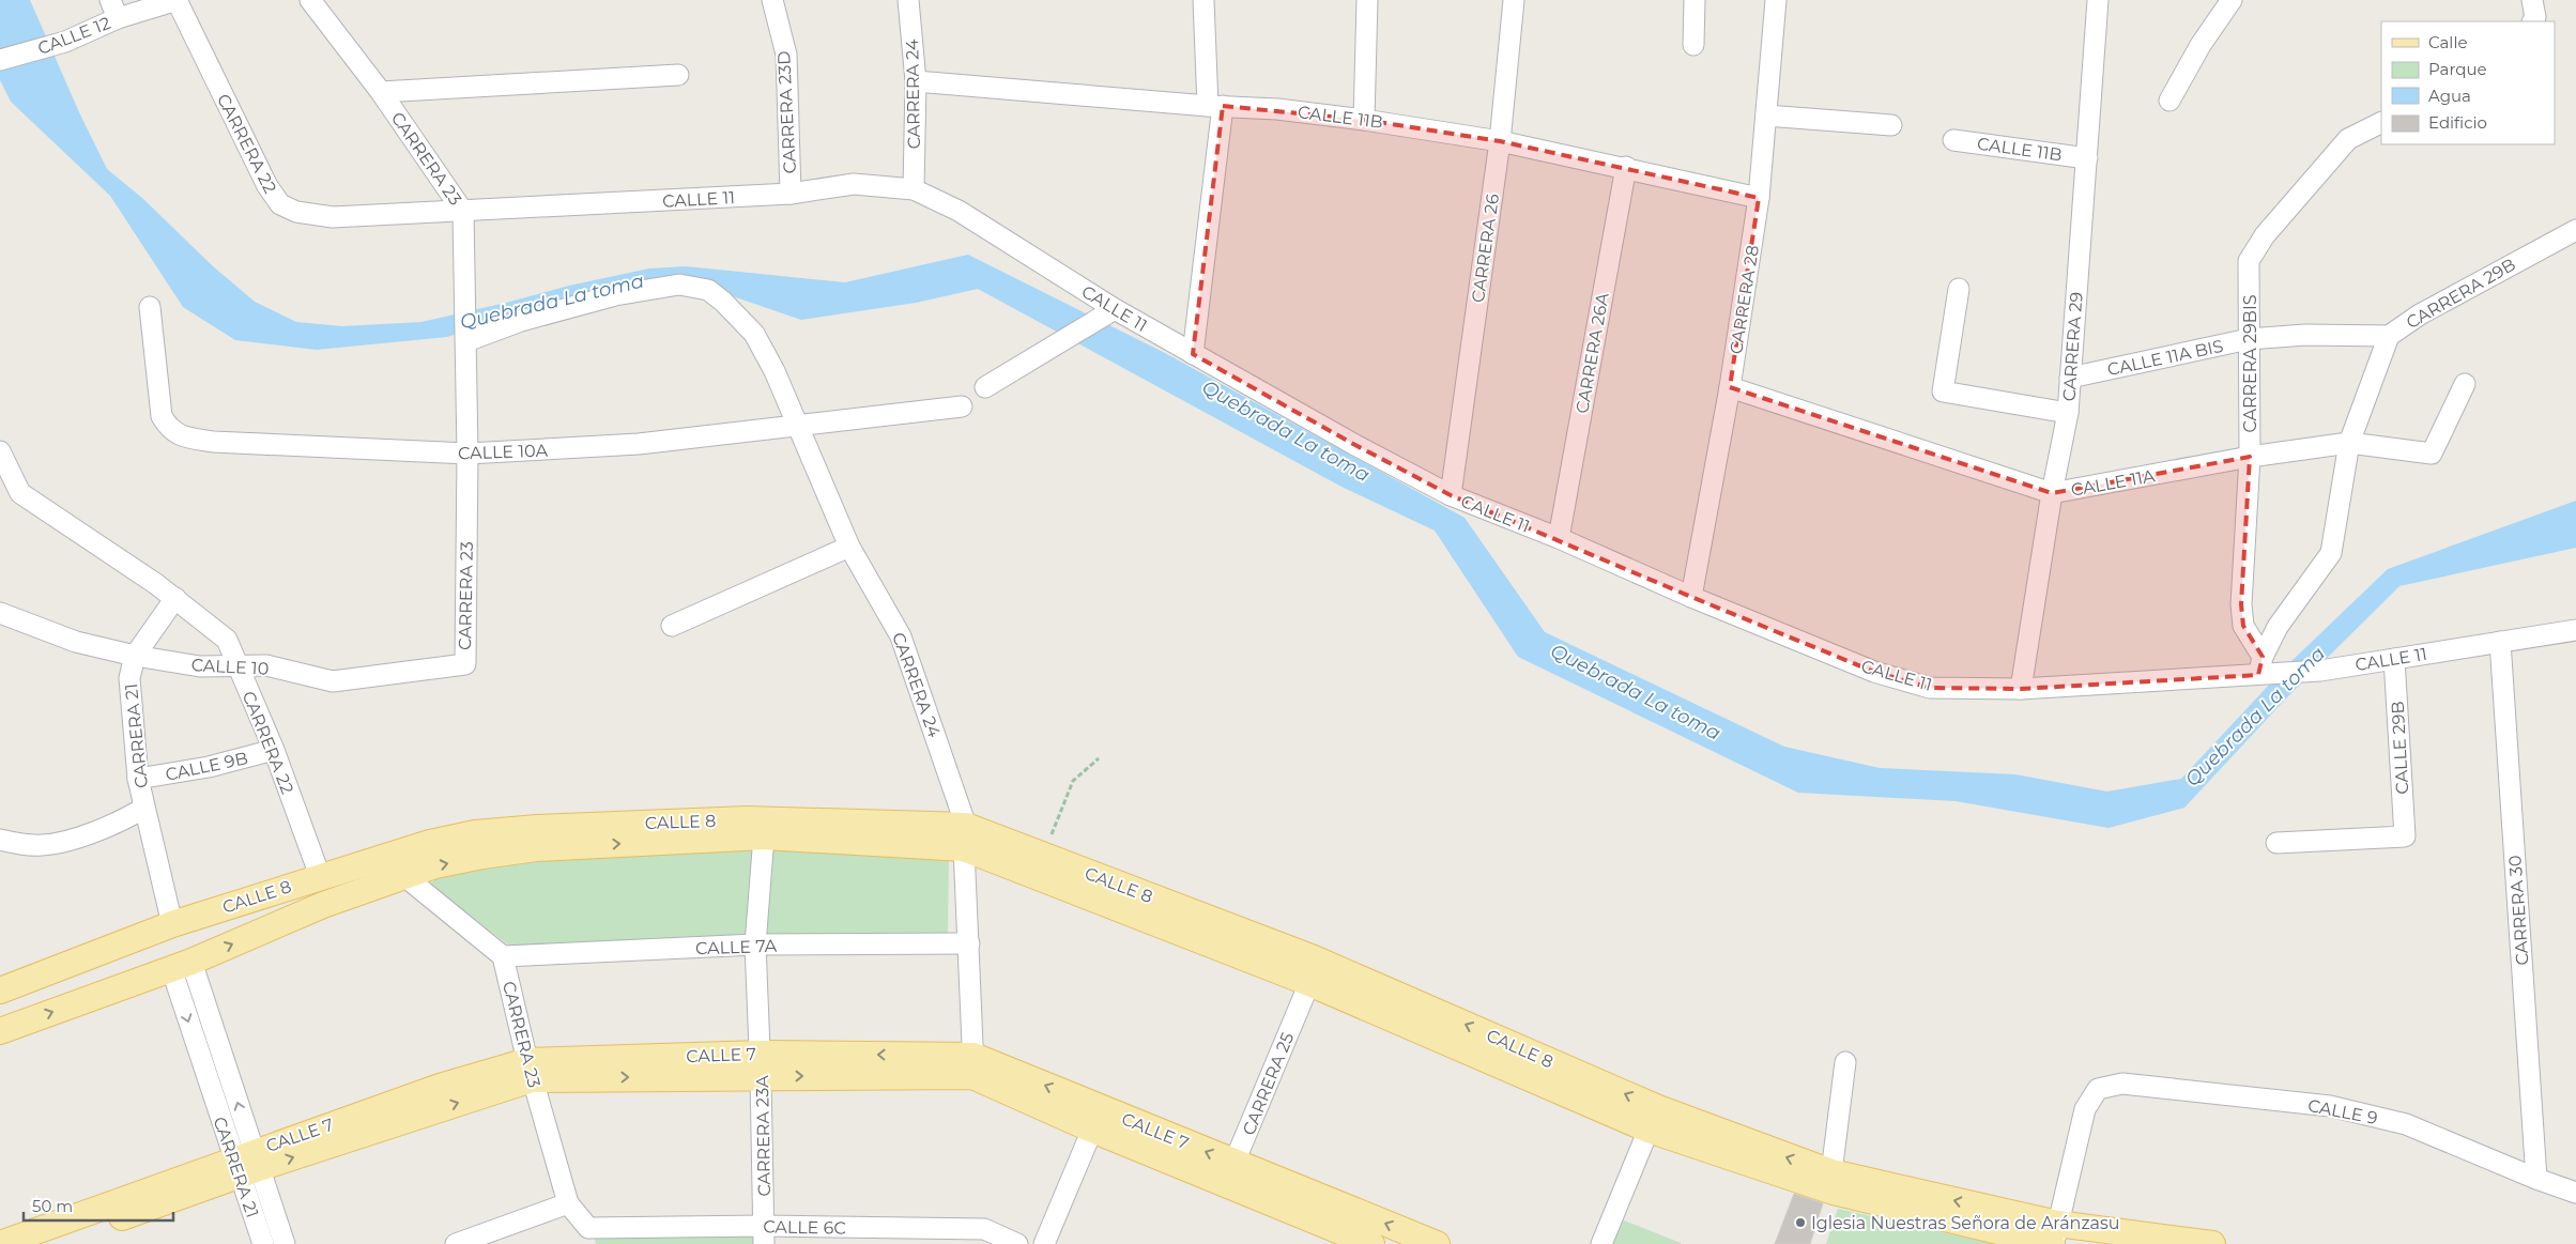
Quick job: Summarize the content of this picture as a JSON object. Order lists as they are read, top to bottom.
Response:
{
  "streets": {
    "main road": ["CALLE 8", "CALLE 7"],
    "street": [
      "CALLE 12",
      "CARRERA 24",
      "CARRERA 23D",
      "CALLE 11B",
      "CARRERA 22",
      "CARRERA 23",
      "CALLE 11",
      "CARRERA 26",
      "CARRERA 29B",
      "CARRERA 28",
      "CARRERA 29",
      "CARRERA 26A",
      "CALLE 11A BIS",
      "CARRERA 29BIS",
      "CALLE 10A",
      "CALLE 11A",
      "CALLE 10",
      "CARRERA 21",
      "CALLE 29B",
      "CALLE 9B",
      "CARRERA 30",
      "CALLE 7A",
      "CARRERA 25",
      "CALLE 9",
      "CARRERA 23A",
      "CALLE 6C"
    ]
  },
  "crossings": [
    ["CALLE 12", "CARRERA 22"],
    ["CARRERA 24", "CALLE 11B"],
    ["CARRERA 24", "CARRERA 23"],
    ["CARRERA 24", "CALLE 11"],
    ["CARRERA 24", "CALLE 10A"],
    ["CARRERA 24", "CALLE 8"],
    ["CARRERA 24", "CALLE 7A"],
    ["CARRERA 24", "CALLE 7"],
    ["CARRERA 23D", "CALLE 11"],
    ["CALLE 11B", "CARRERA 26"],
    ["CALLE 11B", "CARRERA 28"],
    ["CALLE 11B", "CARRERA 29"],
    ["CALLE 11B", "CARRERA 26A"],
    ["CARRERA 22", "CARRERA 23"],
    ["CARRERA 22", "CALLE 11"],
    ["CARRERA 22", "CALLE 10"],
    ["CARRERA 22", "CARRERA 21"],
    ["CARRERA 22", "CALLE 9B"],
    ["CARRERA 22", "CALLE 8"],
    ["CARRERA 23", "CALLE 11"],
    ["CARRERA 23", "CALLE 10A"],
    ["CARRERA 23", "CALLE 10"],
    ["CARRERA 23", "CALLE 8"],
    ["CARRERA 23", "CALLE 7A"],
    ["CARRERA 23", "CALLE 7"],
    ["CARRERA 23", "CALLE 6C"],
    ["CALLE 11", "CARRERA 26"],
    ["CALLE 11", "CARRERA 29B"],
    ["CALLE 11", "CARRERA 28"],
    ["CALLE 11", "CARRERA 29"],
    ["CALLE 11", "CARRERA 26A"],
    ["CALLE 11", "CARRERA 29BIS"],
    ["CALLE 11", "CALLE 29B"],
    ["CALLE 11", "CARRERA 30"],
    ["CARRERA 29B", "CALLE 11A BIS"],
    ["CARRERA 29B", "CARRERA 29BIS"],
    ["CARRERA 29B", "CALLE 11A"],
    ["CARRERA 28", "CALLE 11A"],
    ["CARRERA 29", "CALLE 11A BIS"],
    ["CARRERA 29", "CALLE 11A"],
    ["CALLE 11A BIS", "CARRERA 29BIS"],
    ["CARRERA 29BIS", "CALLE 11A"],
    ["CALLE 10", "CARRERA 21"],
    ["CARRERA 21", "CALLE 9B"],
    ["CARRERA 21", "CALLE 8"],
    ["CARRERA 21", "CALLE 7"],
    ["CALLE 8", "CARRERA 25"],
    ["CALLE 8", "CALLE 9"],
    ["CALLE 8", "CARRERA 23A"],
    ["CARRERA 30", "CALLE 9"],
    ["CALLE 7A", "CARRERA 23A"],
    ["CALLE 7", "CARRERA 25"],
    ["CALLE 7", "CARRERA 23A"],
    ["CARRERA 23A", "CALLE 6C"]
  ],
  "water": ["Quebrada La toma"],
  "places": ["Iglesia Nuestras Señora de Aránzasu"],
  "legend": [
    "Calle",
    "Parque",
    "Agua",
    "Edificio"
  ],
  "scale_bar": "50 m"
}
